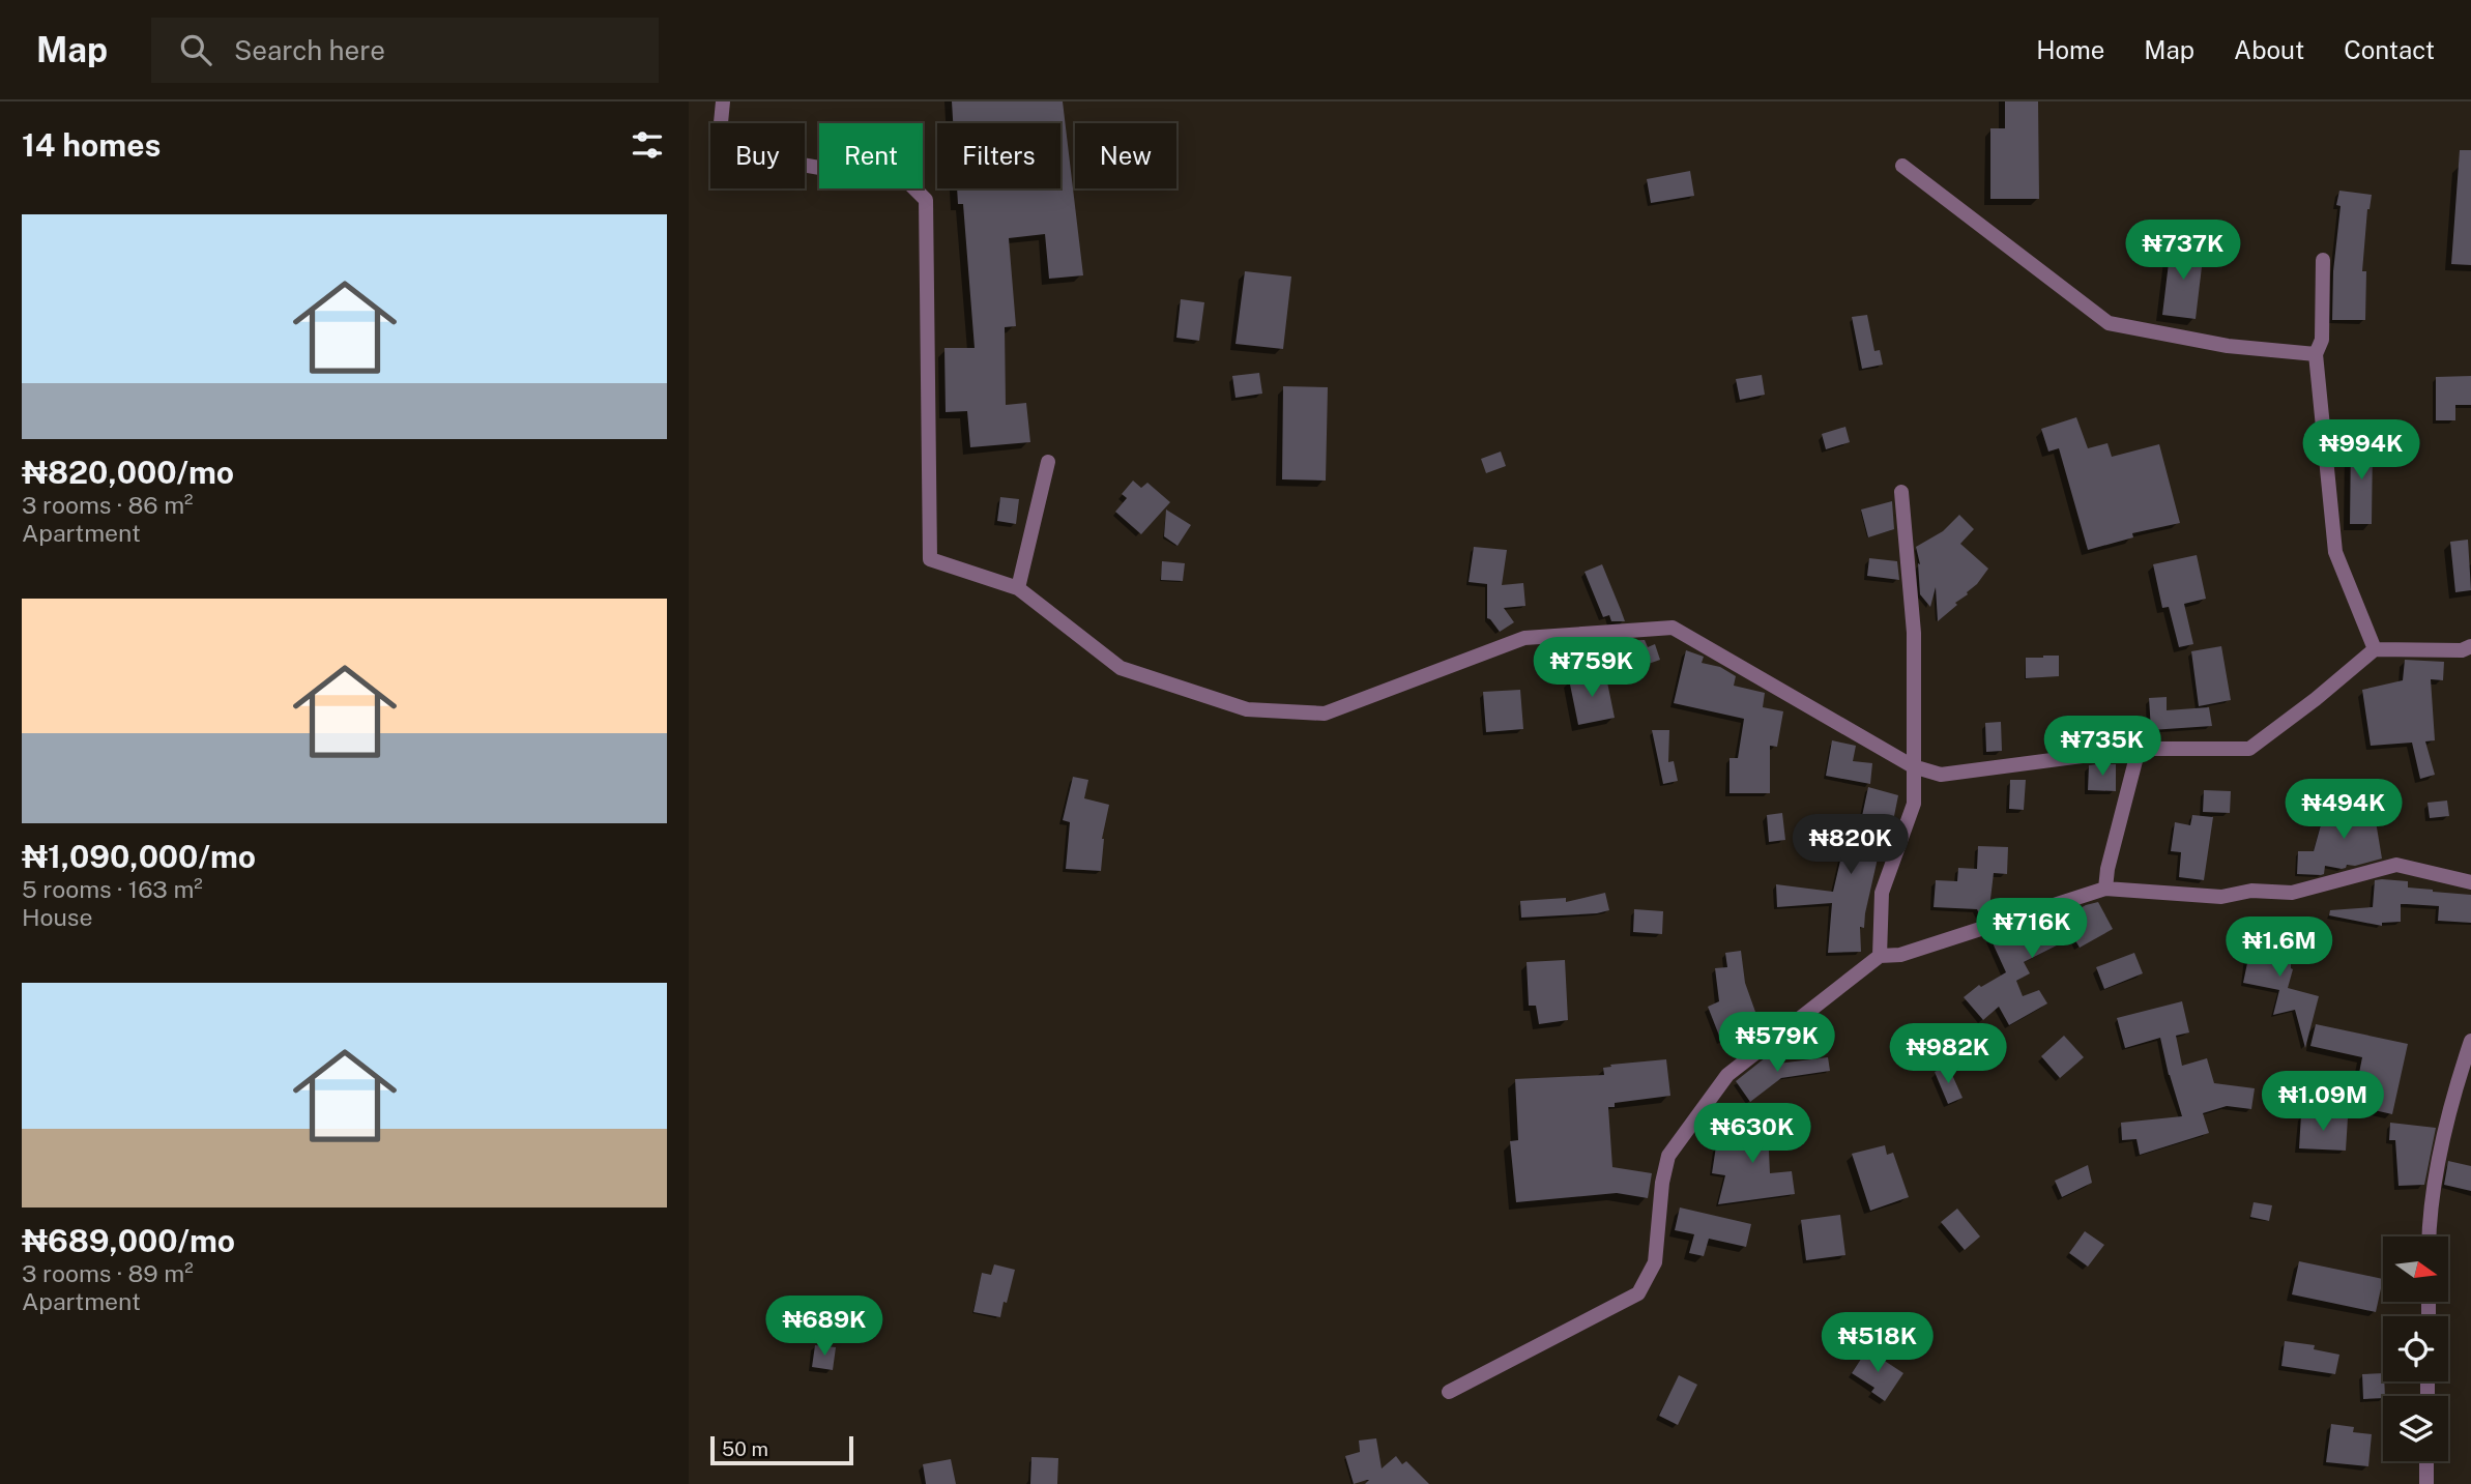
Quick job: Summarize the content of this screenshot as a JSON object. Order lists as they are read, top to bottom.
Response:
{
  "scale_bar": "50 m",
  "north": "right",
  "page": {
    "header": "Map",
    "search": "Search here",
    "nav": [
      "Home",
      "Map",
      "About",
      "Contact"
    ],
    "heading": "14 homes",
    "chip": [
      "Buy",
      "Rent",
      "Filters",
      "New"
    ],
    "list": [
      {
        "name": "₦820,000/mo",
        "note": "3 rooms · 86 m² · Apartment"
      },
      {
        "name": "₦1,090,000/mo",
        "note": "5 rooms · 163 m² · House"
      },
      {
        "name": "₦689,000/mo",
        "note": "3 rooms · 89 m² · Apartment"
      }
    ],
    "price": [
      "₦737K",
      "₦994K",
      "₦759K",
      "₦735K",
      "₦494K",
      "₦820K",
      "₦716K",
      "₦1.6M",
      "₦579K",
      "₦982K",
      "₦1.09M",
      "₦630K",
      "₦689K",
      "₦518K"
    ],
    "scale": "50 m"
  }
}
